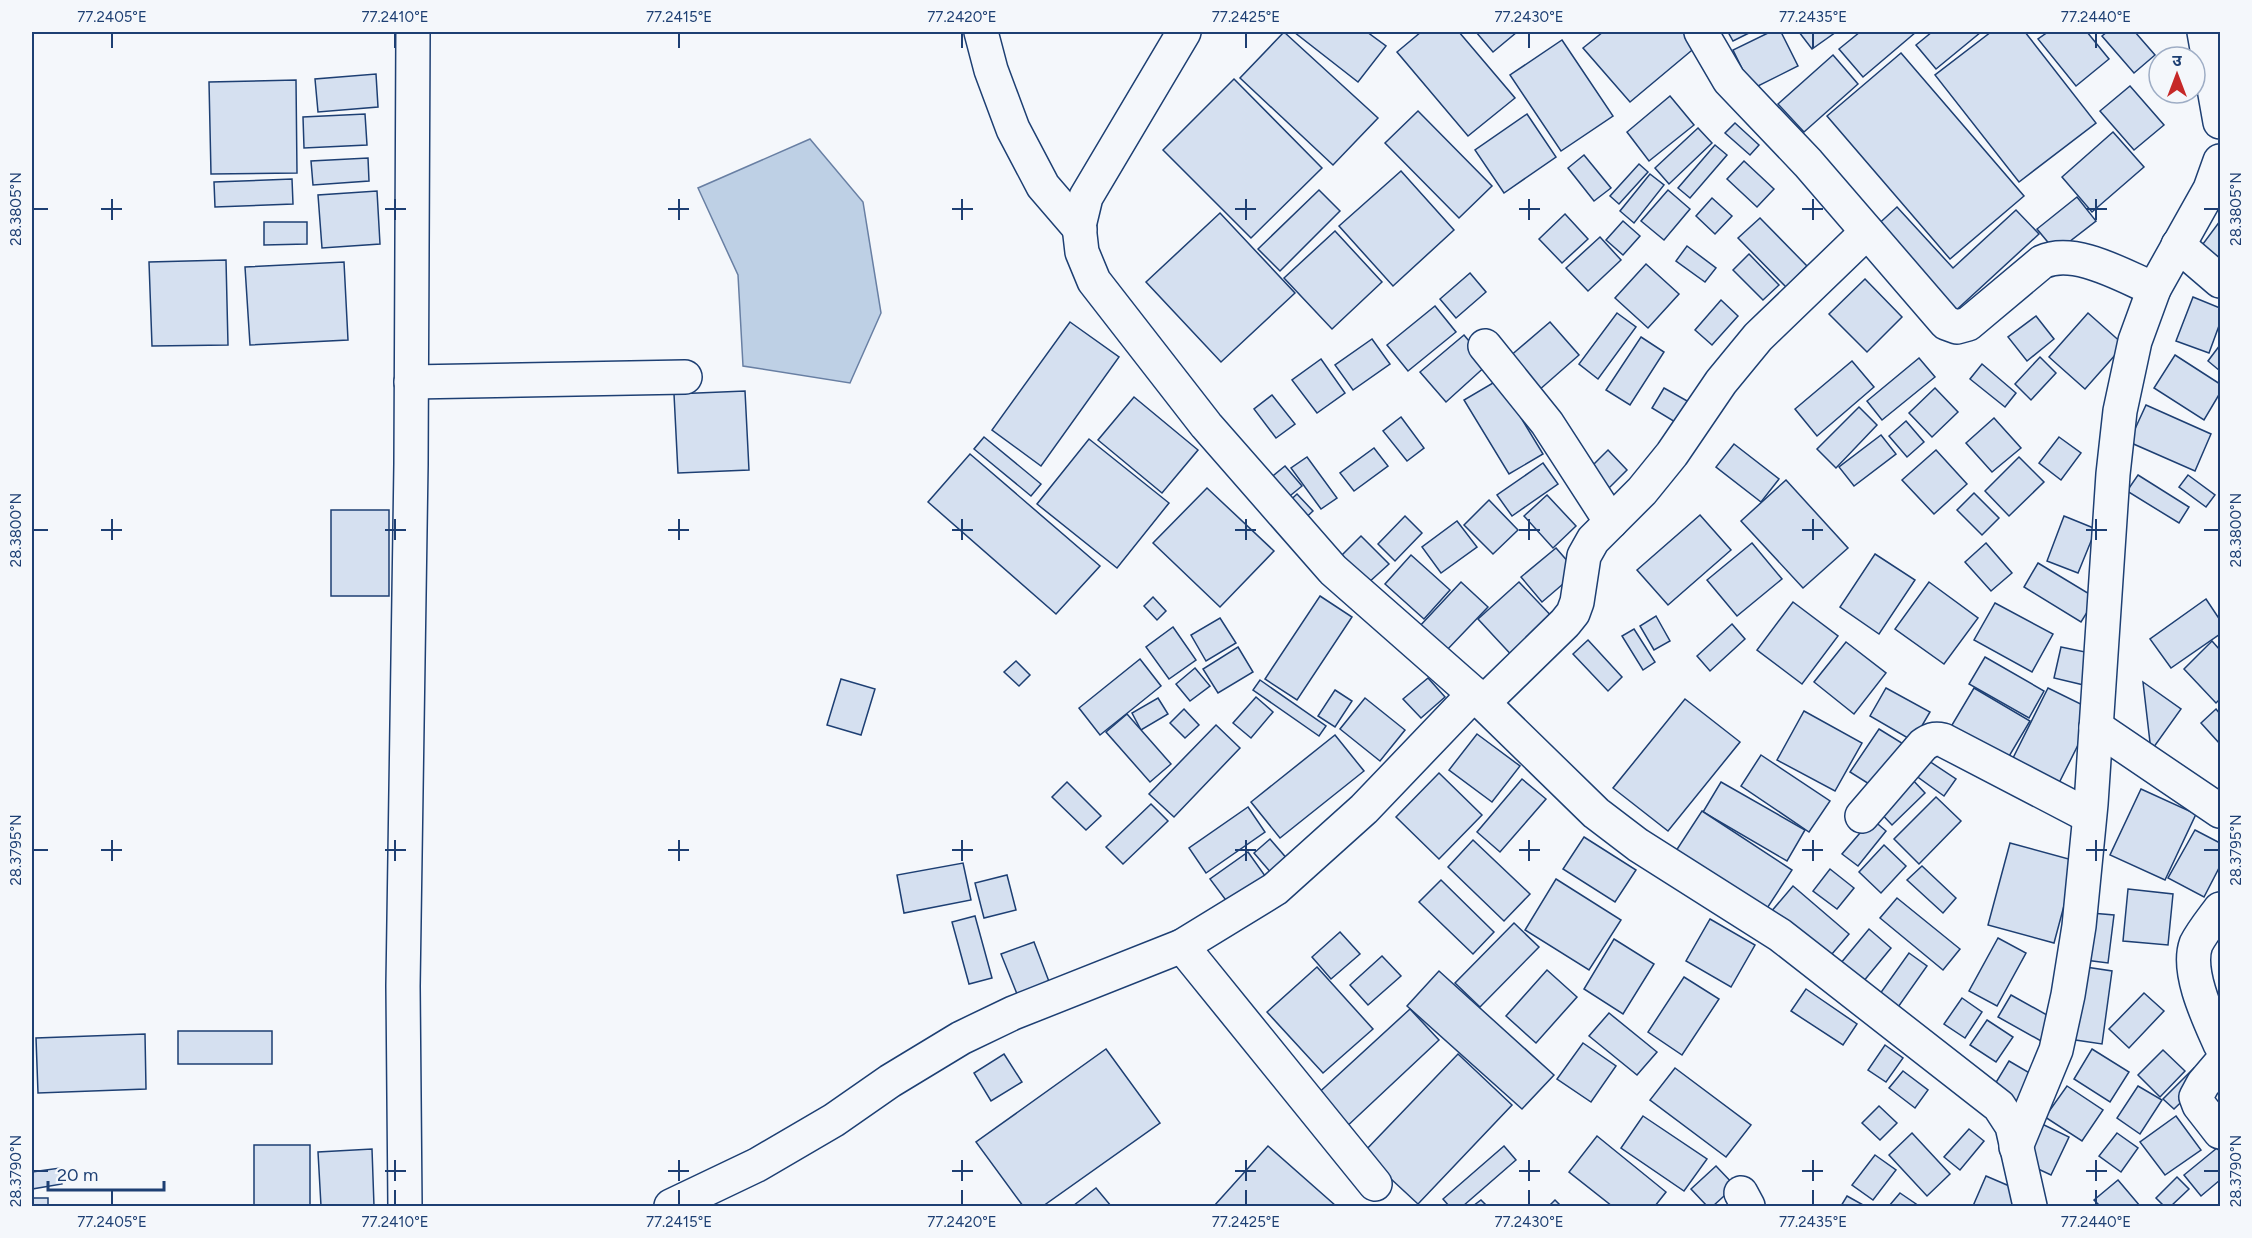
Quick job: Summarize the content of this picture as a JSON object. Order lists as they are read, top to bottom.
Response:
{
  "scale_bar": "20 m",
  "north": "top",
  "coordinates": [
    "77.2405°E",
    "77.2410°E",
    "77.2415°E",
    "77.2420°E",
    "77.2425°E",
    "77.2430°E",
    "77.2435°E",
    "77.2440°E",
    "28.3805°N",
    "28.3800°N",
    "28.3795°N",
    "28.3790°N"
  ]
}
